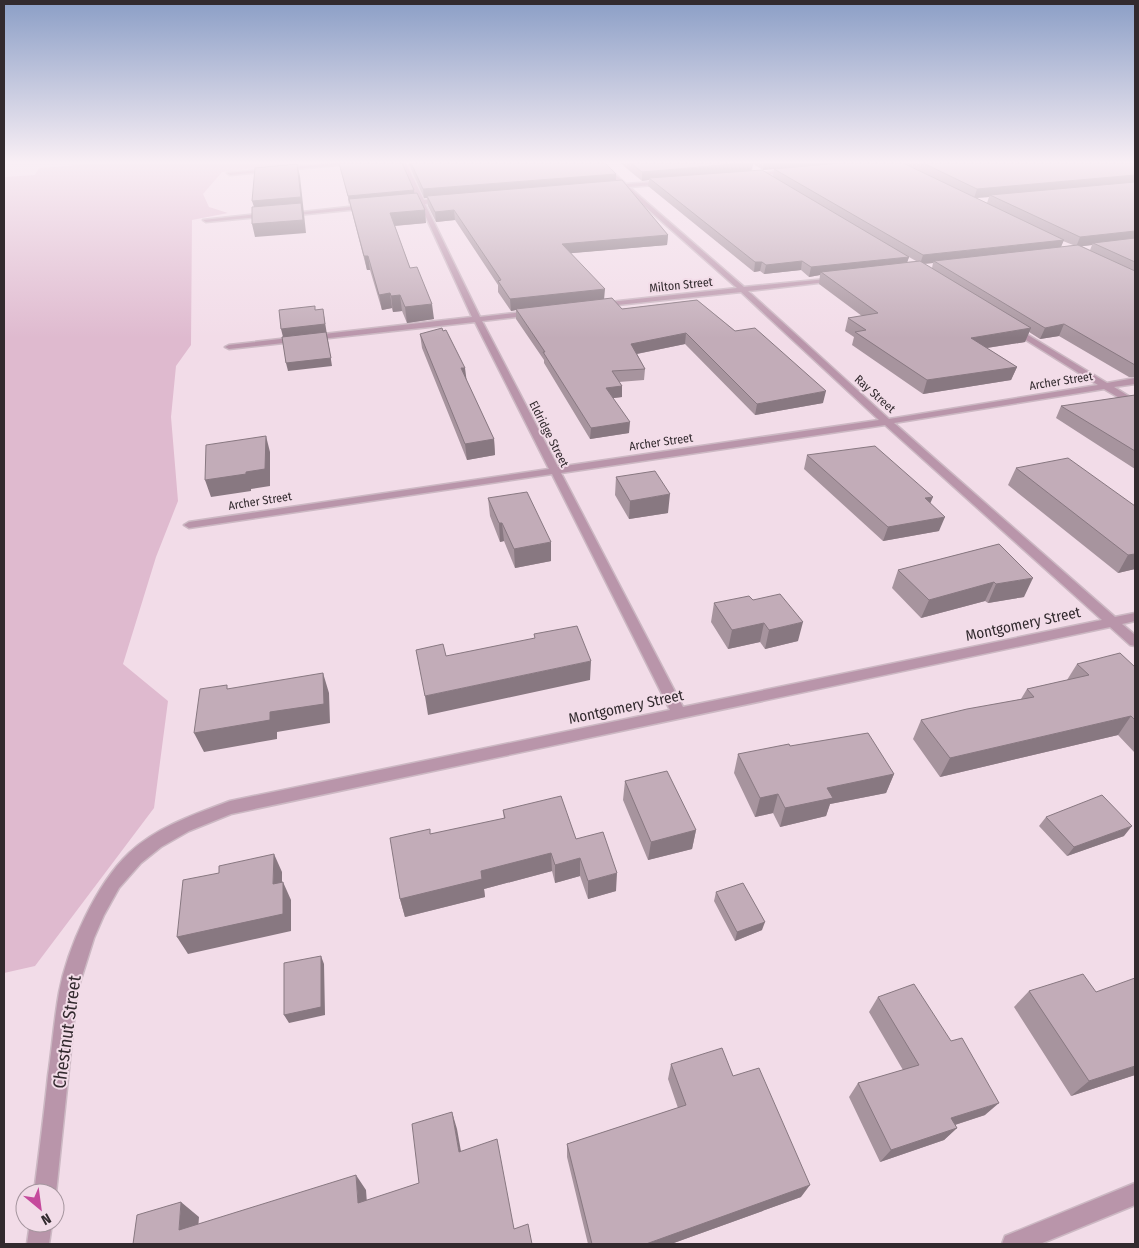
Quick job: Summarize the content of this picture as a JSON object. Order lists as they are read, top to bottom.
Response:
{
  "streets": {
    "street": [
      "Milton Street",
      "Archer Street",
      "Ray Street",
      "Eldridge Street",
      "Montgomery Street",
      "Chestnut Street"
    ]
  },
  "crossings": [
    ["Milton Street", "Ray Street"],
    ["Archer Street", "Ray Street"],
    ["Archer Street", "Eldridge Street"],
    ["Ray Street", "Montgomery Street"],
    ["Eldridge Street", "Montgomery Street"],
    ["Montgomery Street", "Chestnut Street"]
  ],
  "north": "bottom right"
}
